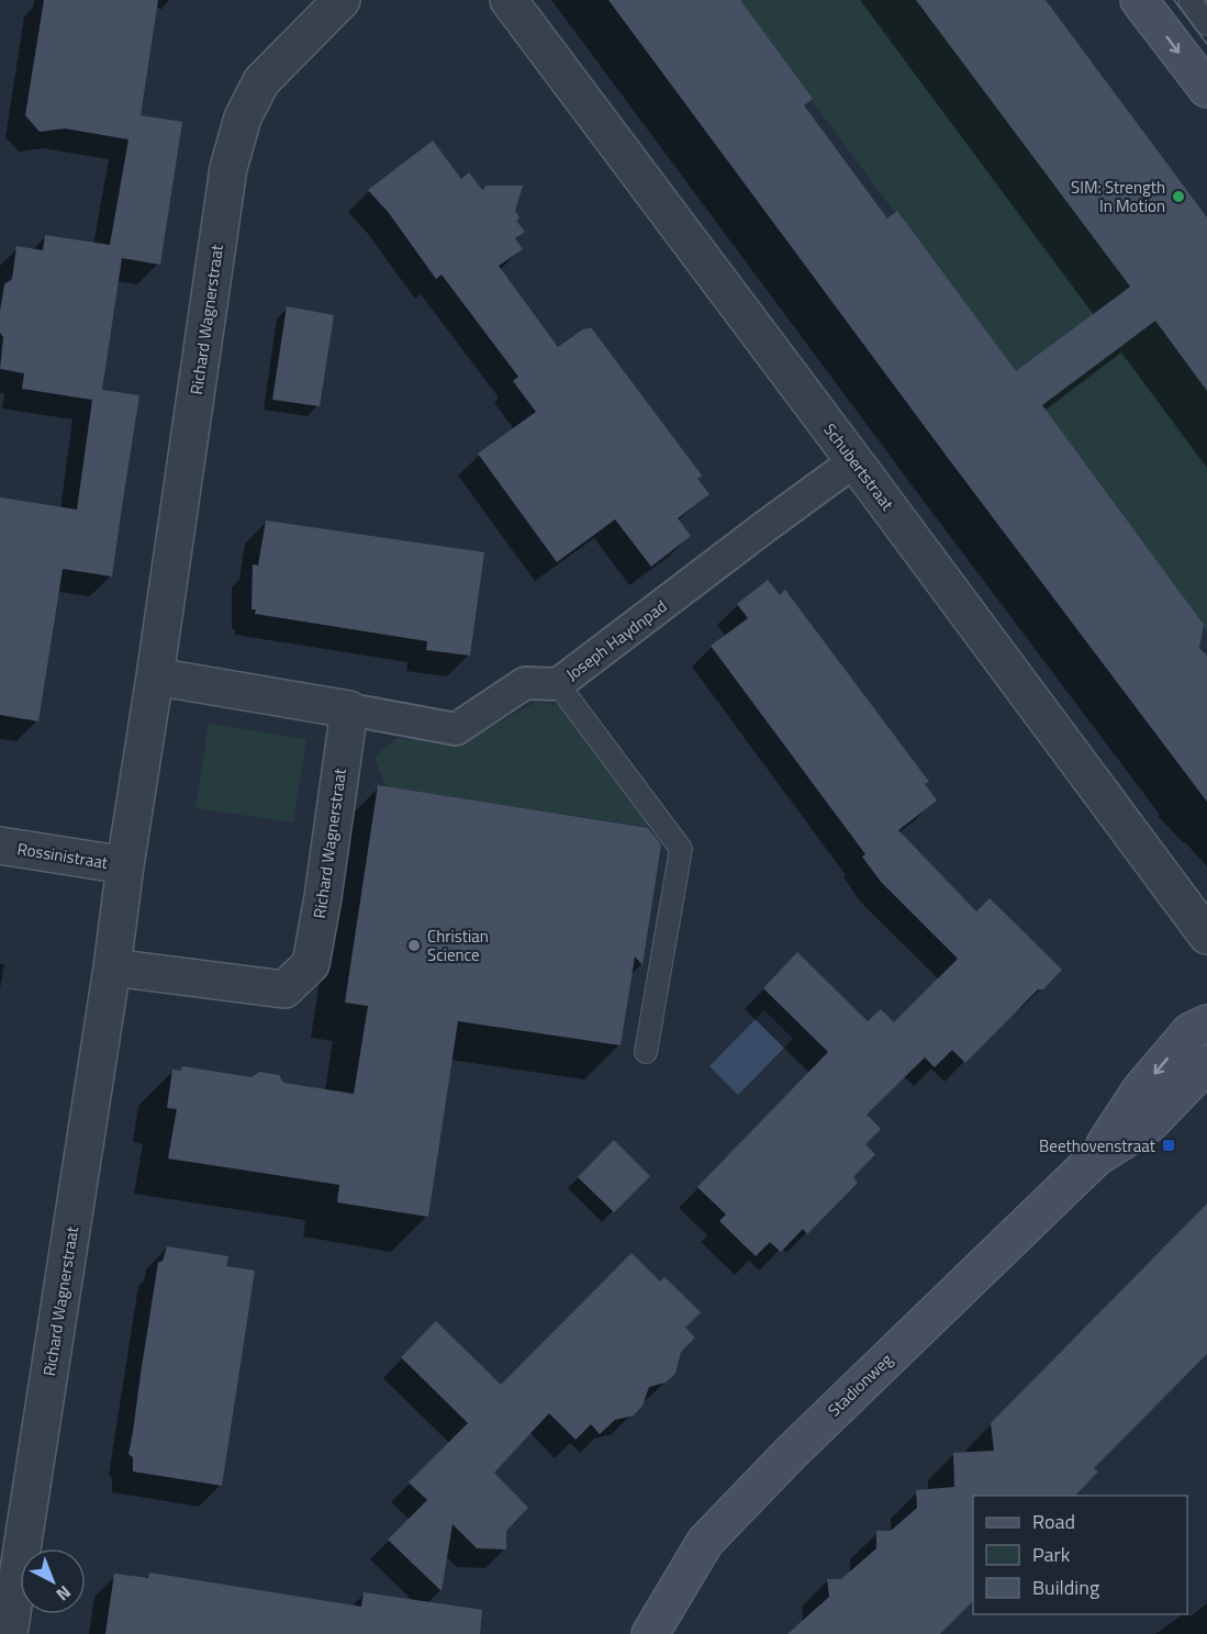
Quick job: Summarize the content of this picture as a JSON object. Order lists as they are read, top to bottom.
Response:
{
  "streets": {
    "main road": ["Stadionweg"],
    "street": [
      "Richard Wagnerstraat",
      "Schubertstraat",
      "Joseph Haydnpad",
      "Rossinistraat"
    ]
  },
  "crossings": [
    ["Richard Wagnerstraat", "Joseph Haydnpad"],
    ["Richard Wagnerstraat", "Rossinistraat"],
    ["Schubertstraat", "Joseph Haydnpad"]
  ],
  "places": {
    "other": ["SIM: Strength In Motion", "Christian Science"],
    "transit": ["Beethovenstraat"]
  },
  "legend": ["Road", "Park", "Building"],
  "north": "bottom right"
}
